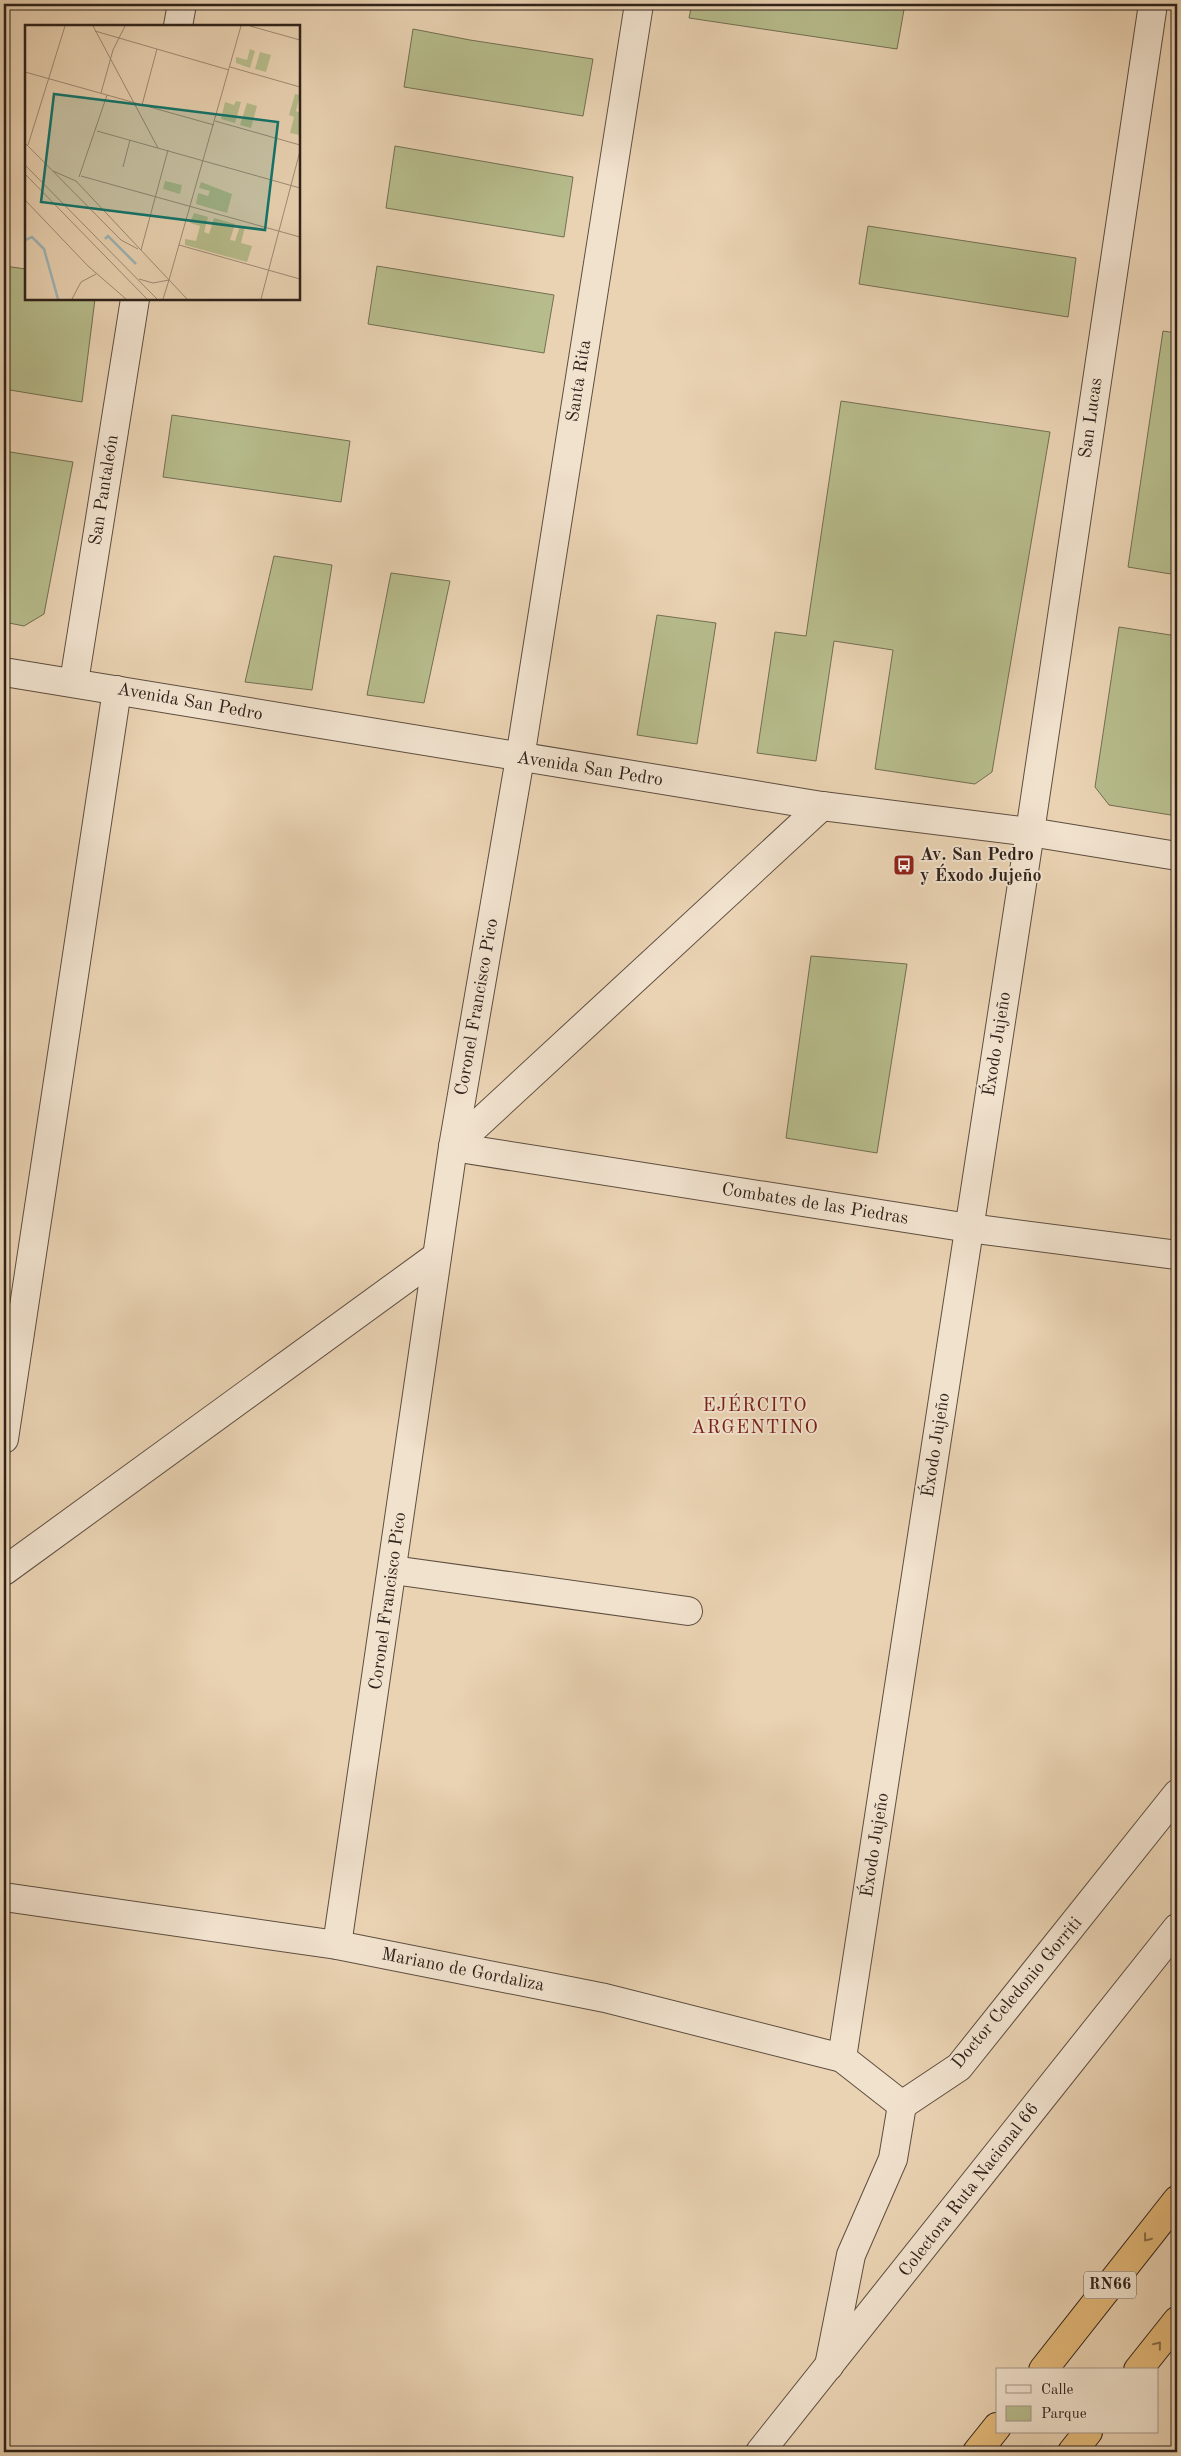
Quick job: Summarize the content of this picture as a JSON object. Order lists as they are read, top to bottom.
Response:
{
  "streets": {
    "highway": ["RN66"],
    "street": [
      "Santa Rita",
      "San Lucas",
      "San Pantaleón",
      "Avenida San Pedro",
      "Coronel Francisco Pico",
      "Éxodo Jujeño",
      "Combates de las Piedras",
      "Mariano de Gordaliza",
      "Doctor Celedonio Gorriti",
      "Colectora Ruta Nacional 66"
    ]
  },
  "crossings": [
    ["Santa Rita", "Avenida San Pedro"],
    ["Santa Rita", "Coronel Francisco Pico"],
    ["San Lucas", "Avenida San Pedro"],
    ["San Lucas", "Éxodo Jujeño"],
    ["San Pantaleón", "Avenida San Pedro"],
    ["Avenida San Pedro", "Coronel Francisco Pico"],
    ["Avenida San Pedro", "Éxodo Jujeño"],
    ["Coronel Francisco Pico", "Combates de las Piedras"],
    ["Coronel Francisco Pico", "Mariano de Gordaliza"],
    ["Éxodo Jujeño", "Combates de las Piedras"],
    ["Éxodo Jujeño", "Mariano de Gordaliza"],
    ["Mariano de Gordaliza", "Doctor Celedonio Gorriti"]
  ],
  "districts": ["EJÉRCITO ARGENTINO"],
  "places": {
    "bus stop": ["Av. San Pedro y Éxodo Jujeño"]
  },
  "legend": ["Calle", "Parque"]
}
